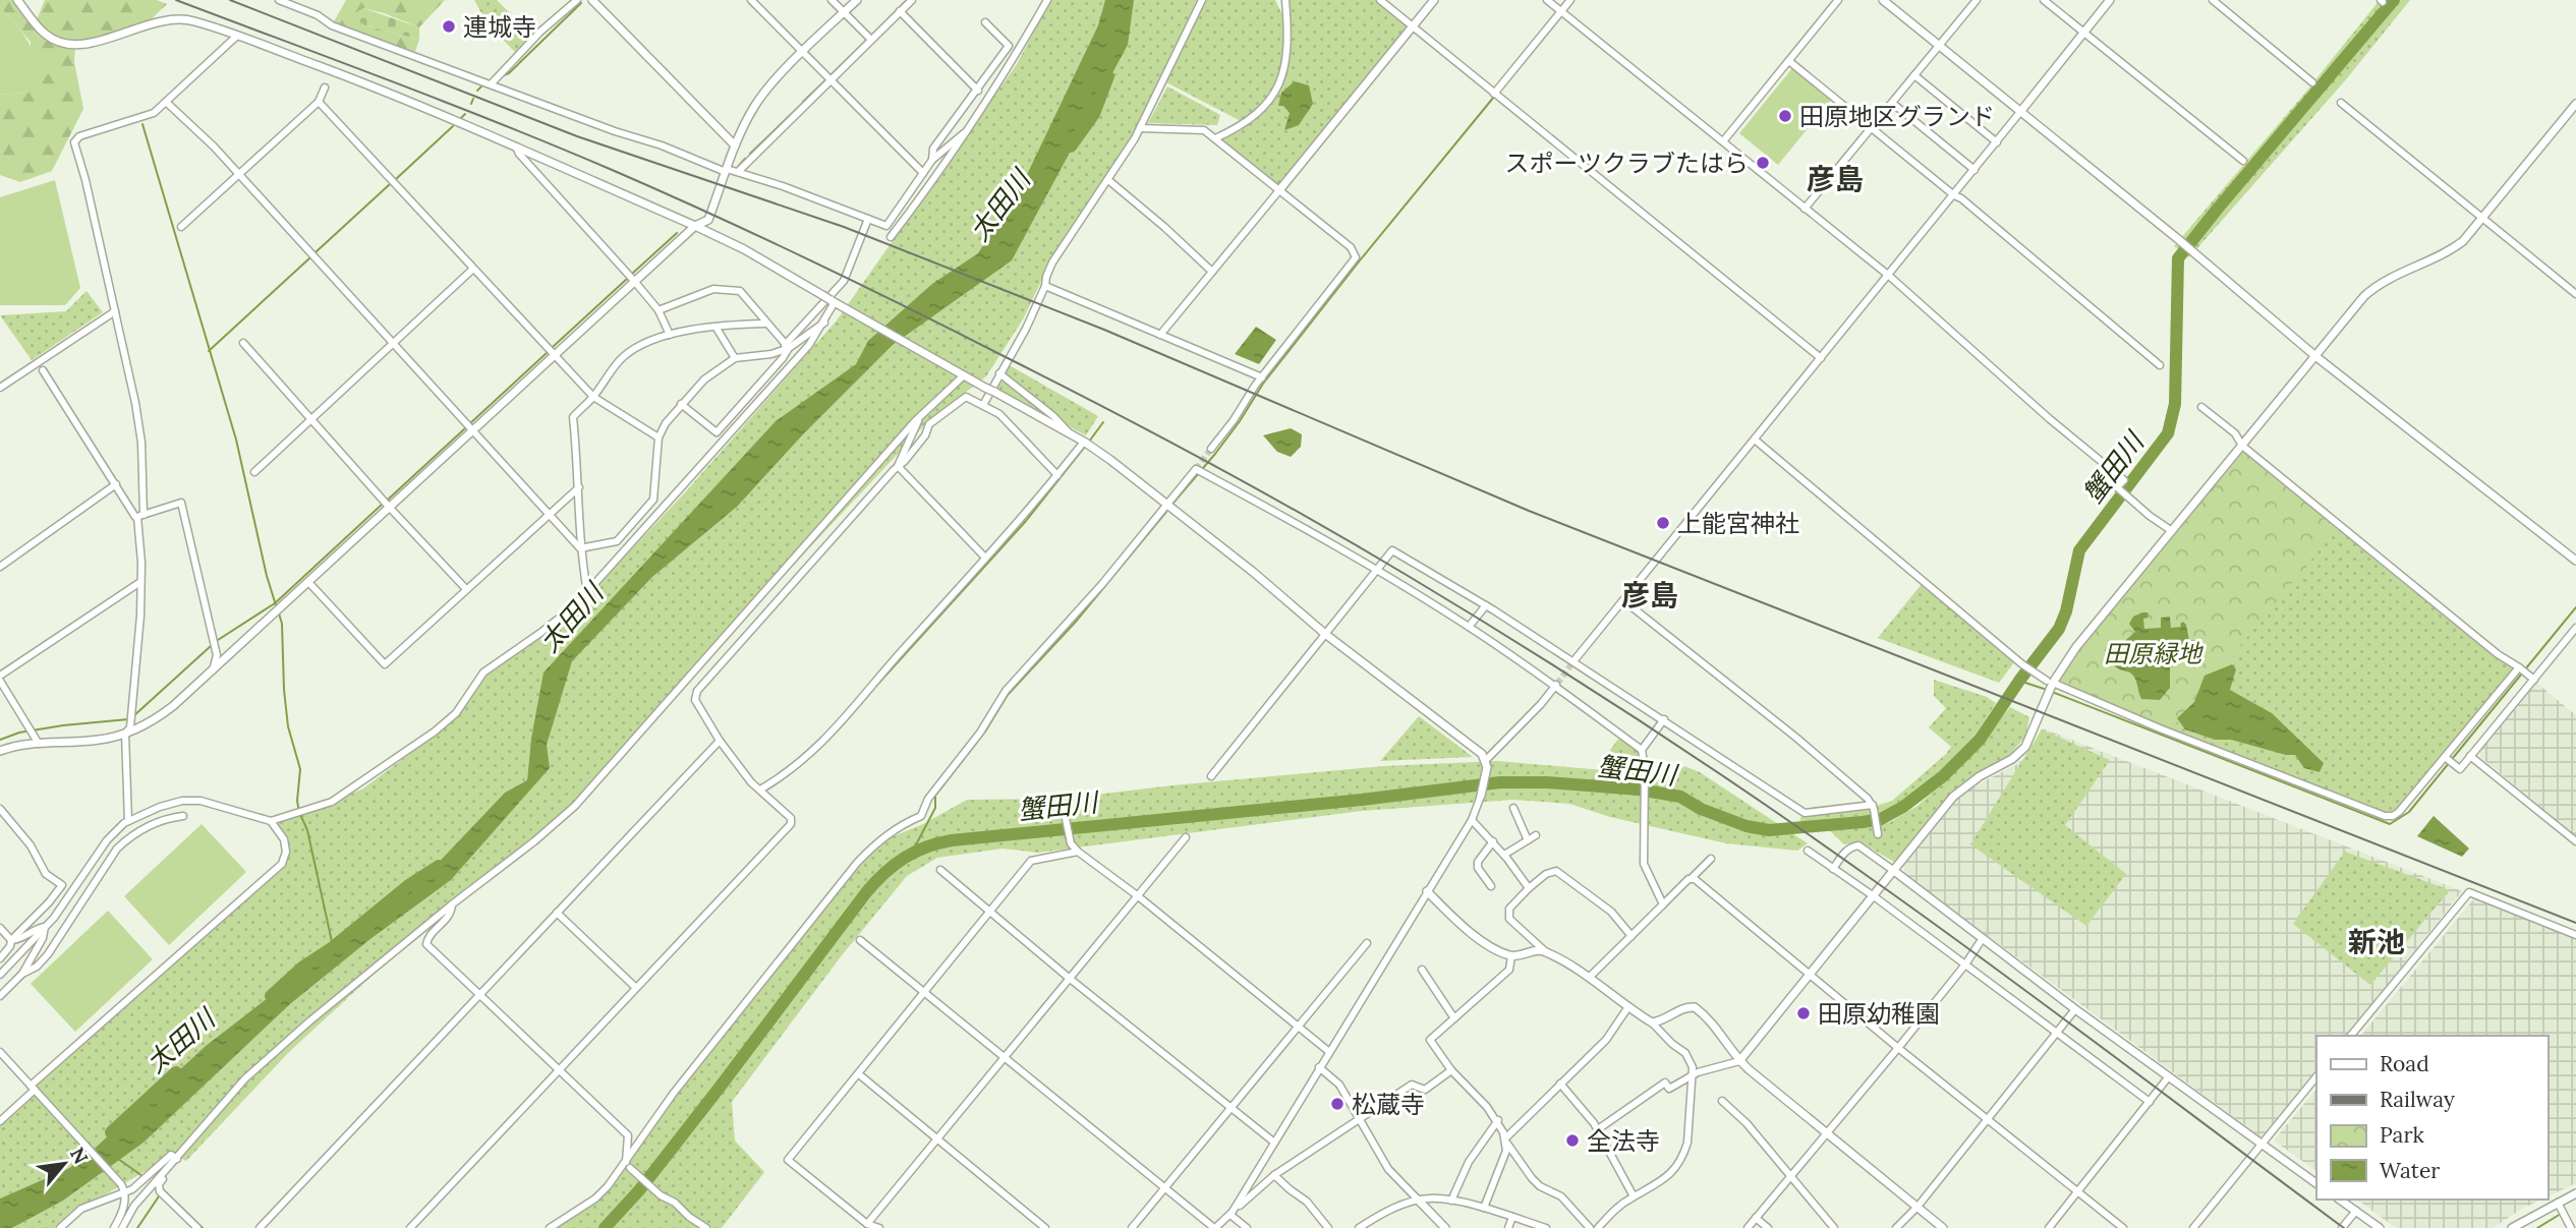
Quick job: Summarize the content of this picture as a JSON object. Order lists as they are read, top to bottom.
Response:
{
  "districts": ["彦島", "彦島", "新池"],
  "water": ["太田川", "蟹田川"],
  "parks": ["田原緑地"],
  "places": [
    "連城寺",
    "田原地区グランド",
    "スポーツクラブたはら",
    "上能宮神社",
    "田原幼稚園",
    "松蔵寺",
    "全法寺"
  ],
  "legend": [
    "Road",
    "Railway",
    "Park",
    "Water"
  ],
  "north": "top right"
}
